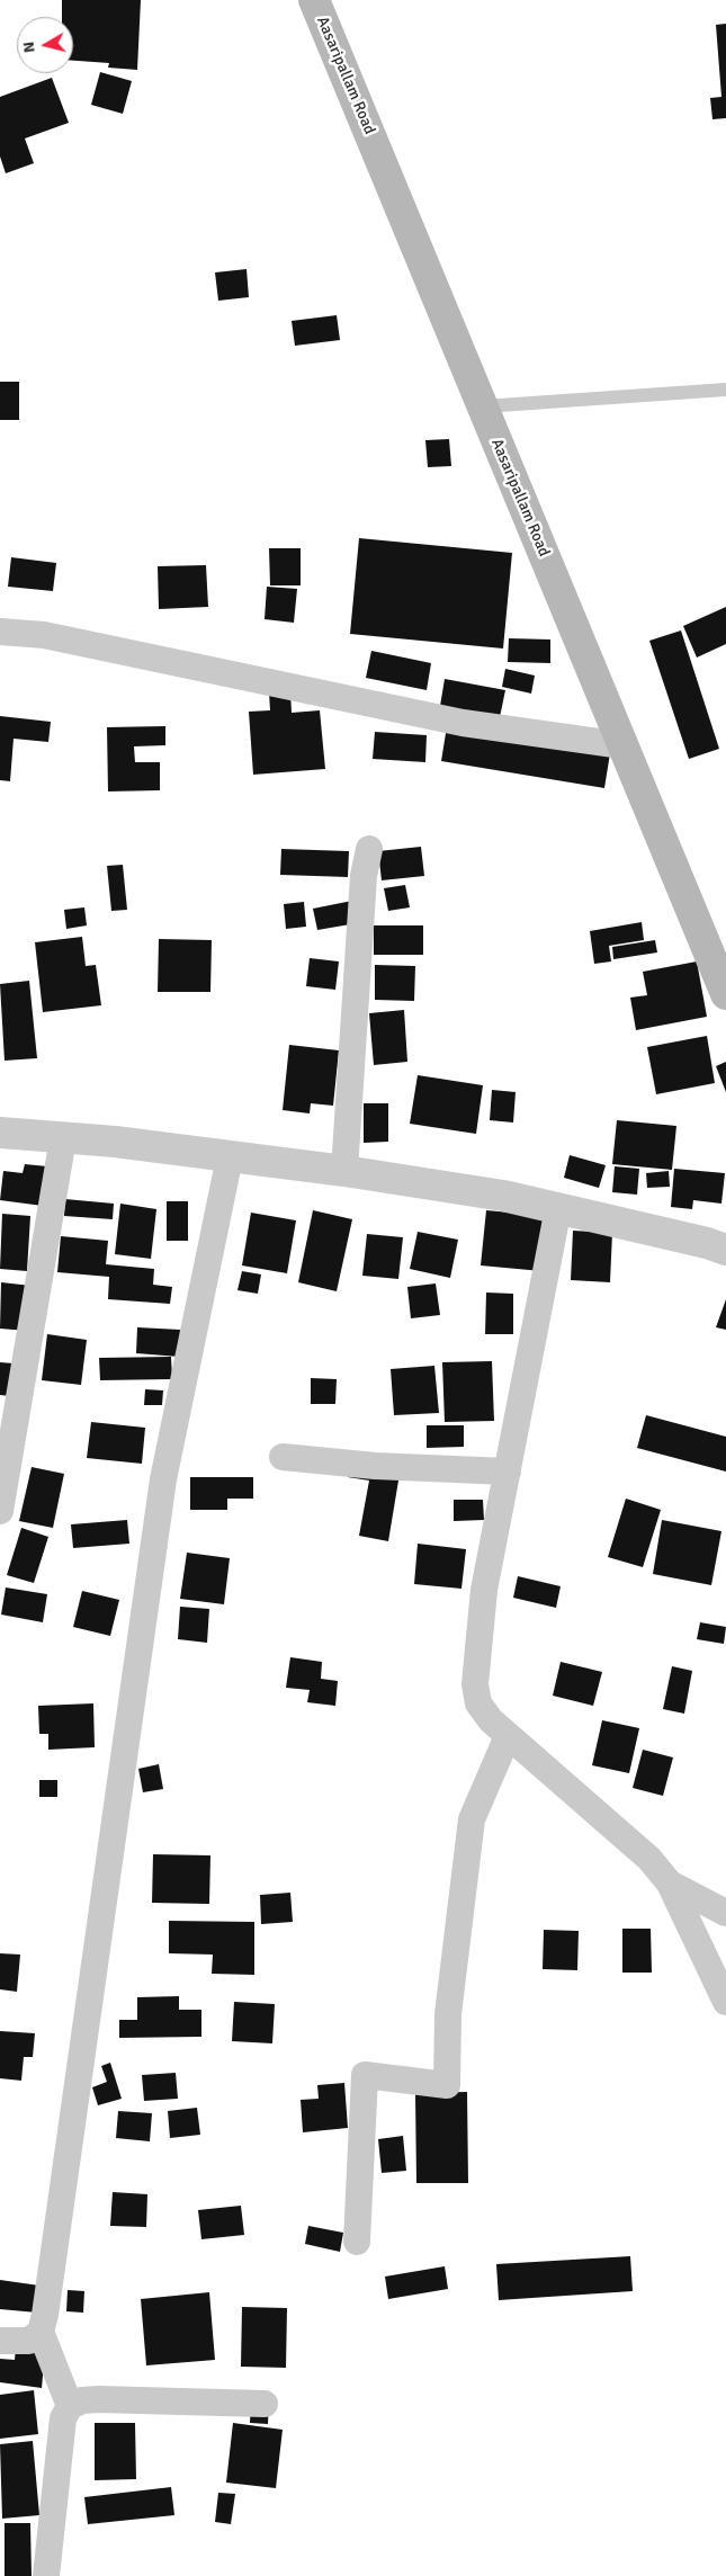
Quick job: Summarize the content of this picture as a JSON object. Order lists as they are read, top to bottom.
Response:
{
  "streets": {
    "main road": ["Aasaripallam Road"]
  },
  "north": "left"
}
